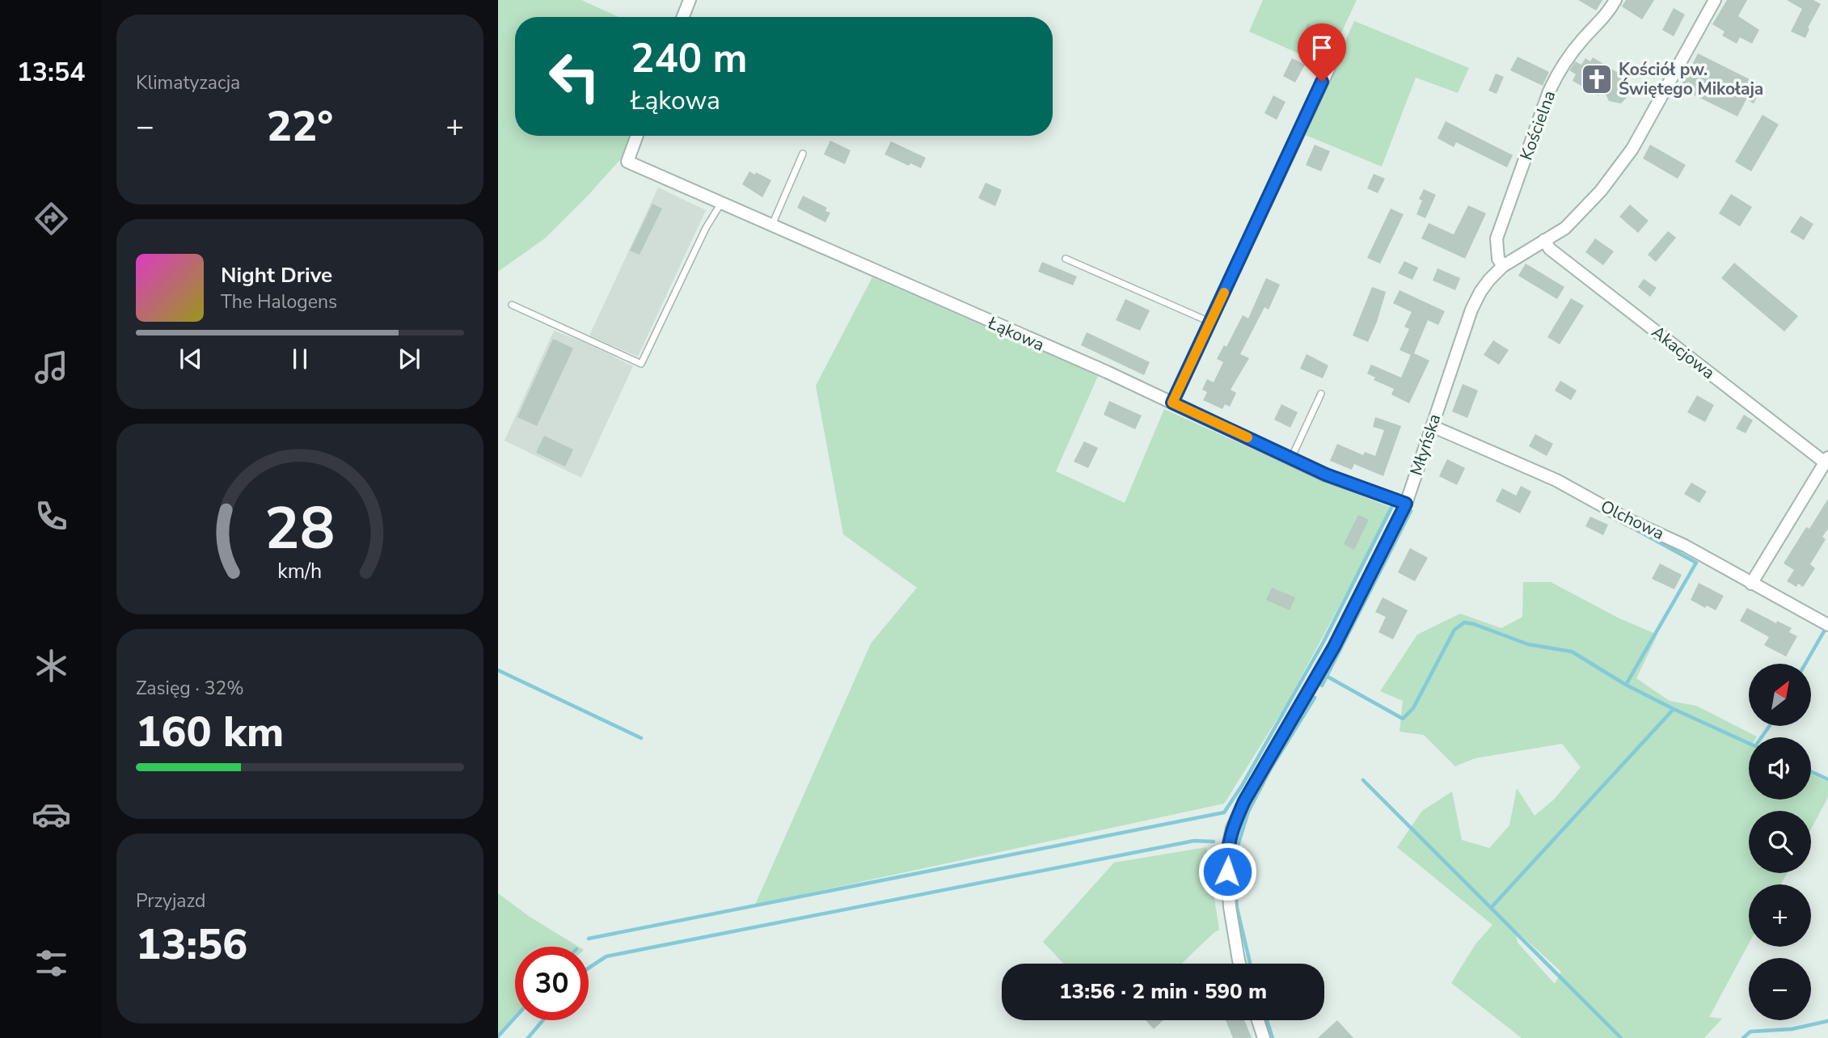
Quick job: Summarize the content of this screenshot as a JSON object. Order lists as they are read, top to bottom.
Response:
{
  "streets": {
    "street": [
      "Kościelna",
      "Łąkowa",
      "Akacjowa",
      "Młyńska",
      "Olchowa"
    ]
  },
  "crossings": [
    ["Kościelna", "Młyńska"],
    ["Łąkowa", "Młyńska"],
    ["Akacjowa", "Młyńska"],
    ["Młyńska", "Olchowa"]
  ],
  "places": {
    "church": ["Kościół pw. Świętego Mikołaja"]
  },
  "north": "top right",
  "page": {
    "tabs": "13:54",
    "tile": [
      "Klimatyzacja",
      ["Zasięg · 32%", "160 km"],
      ["Przyjazd", "13:56"]
    ],
    "turn": ["240 m", "Łąkowa"],
    "heat": ["−", "22°", "+"],
    "song": ["Night Drive", "The Halogens"],
    "map_buttons": ["+", "−"],
    "limit": "30",
    "trip": "13:56 · 2 min · 590 m",
    "gauge": ["28", "km/h"]
  }
}
